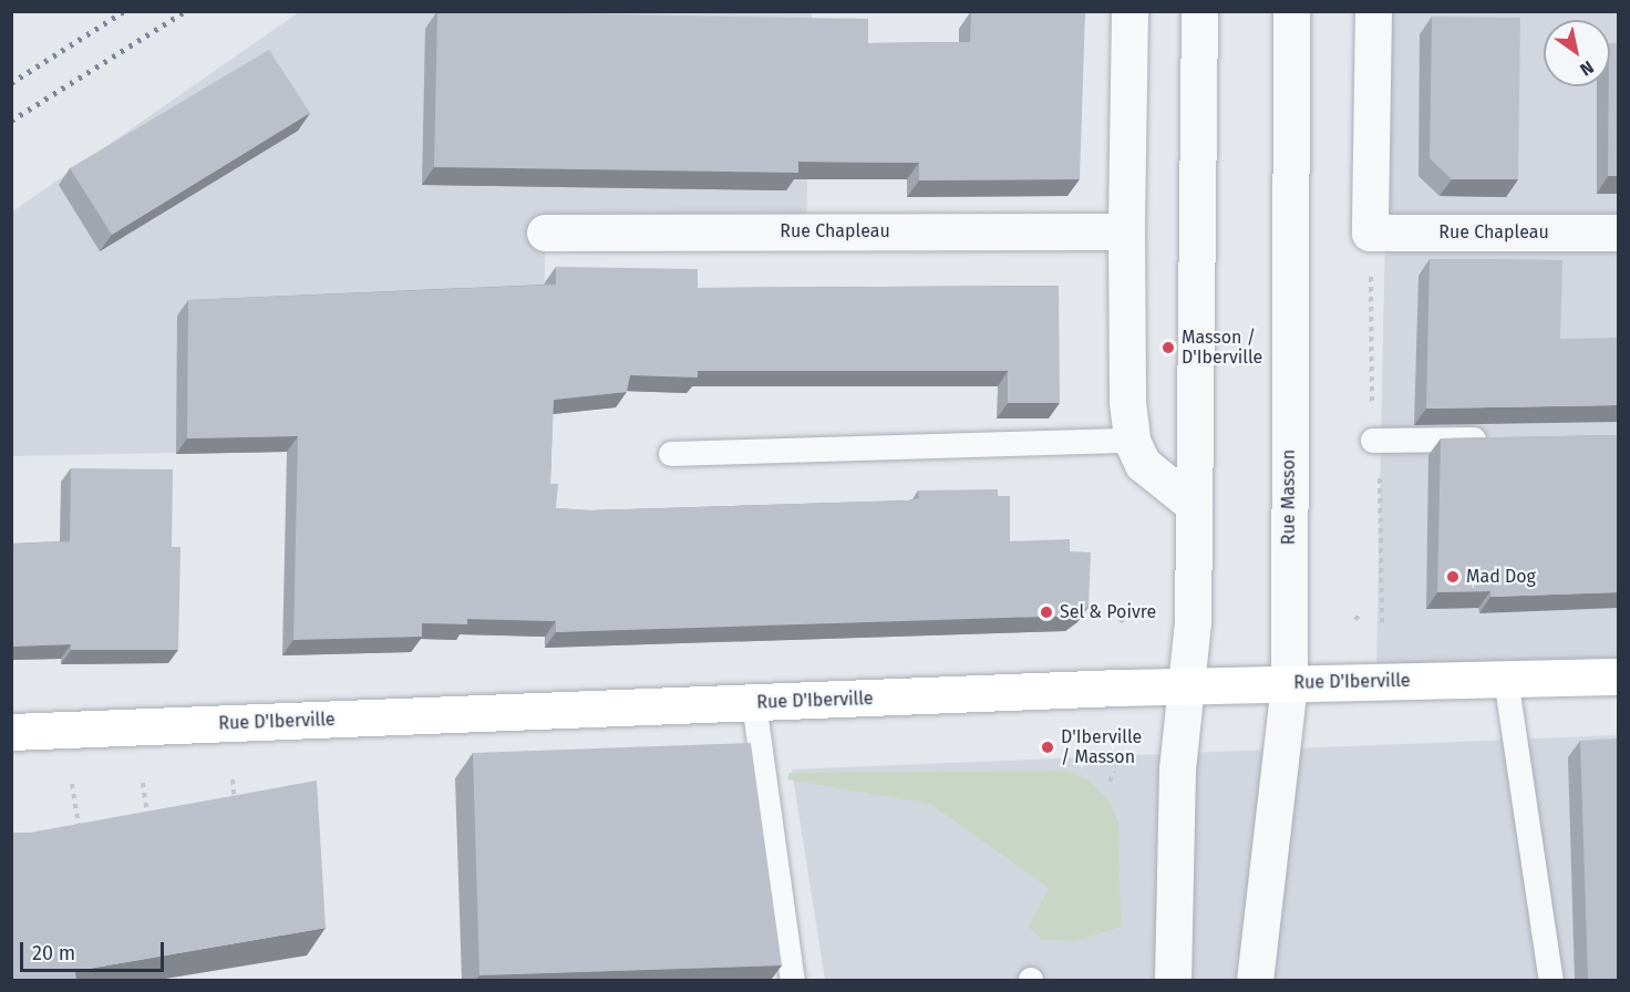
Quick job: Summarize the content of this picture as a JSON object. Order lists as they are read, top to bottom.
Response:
{
  "streets": {
    "main road": ["Rue D'Iberville"],
    "street": ["Rue Chapleau", "Rue Masson"]
  },
  "crossings": [
    ["Rue Masson", "Rue D'Iberville"]
  ],
  "places": [
    "Masson / D'Iberville",
    "Mad Dog",
    "Sel & Poivre",
    "D'Iberville / Masson"
  ],
  "scale_bar": "20 m",
  "north": "bottom right"
}
